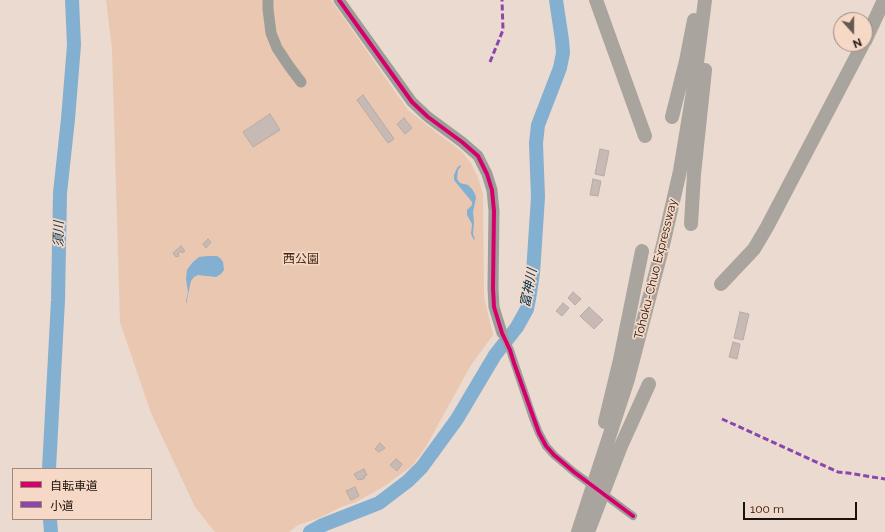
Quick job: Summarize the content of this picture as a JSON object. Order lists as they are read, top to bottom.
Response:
{
  "streets": {
    "highway": ["Tohoku-Chuo Expressway"]
  },
  "water": ["須川", "富神川"],
  "parks": ["西公園"],
  "legend": ["自転車道", "小道"],
  "scale_bar": "100 m",
  "north": "bottom"
}
